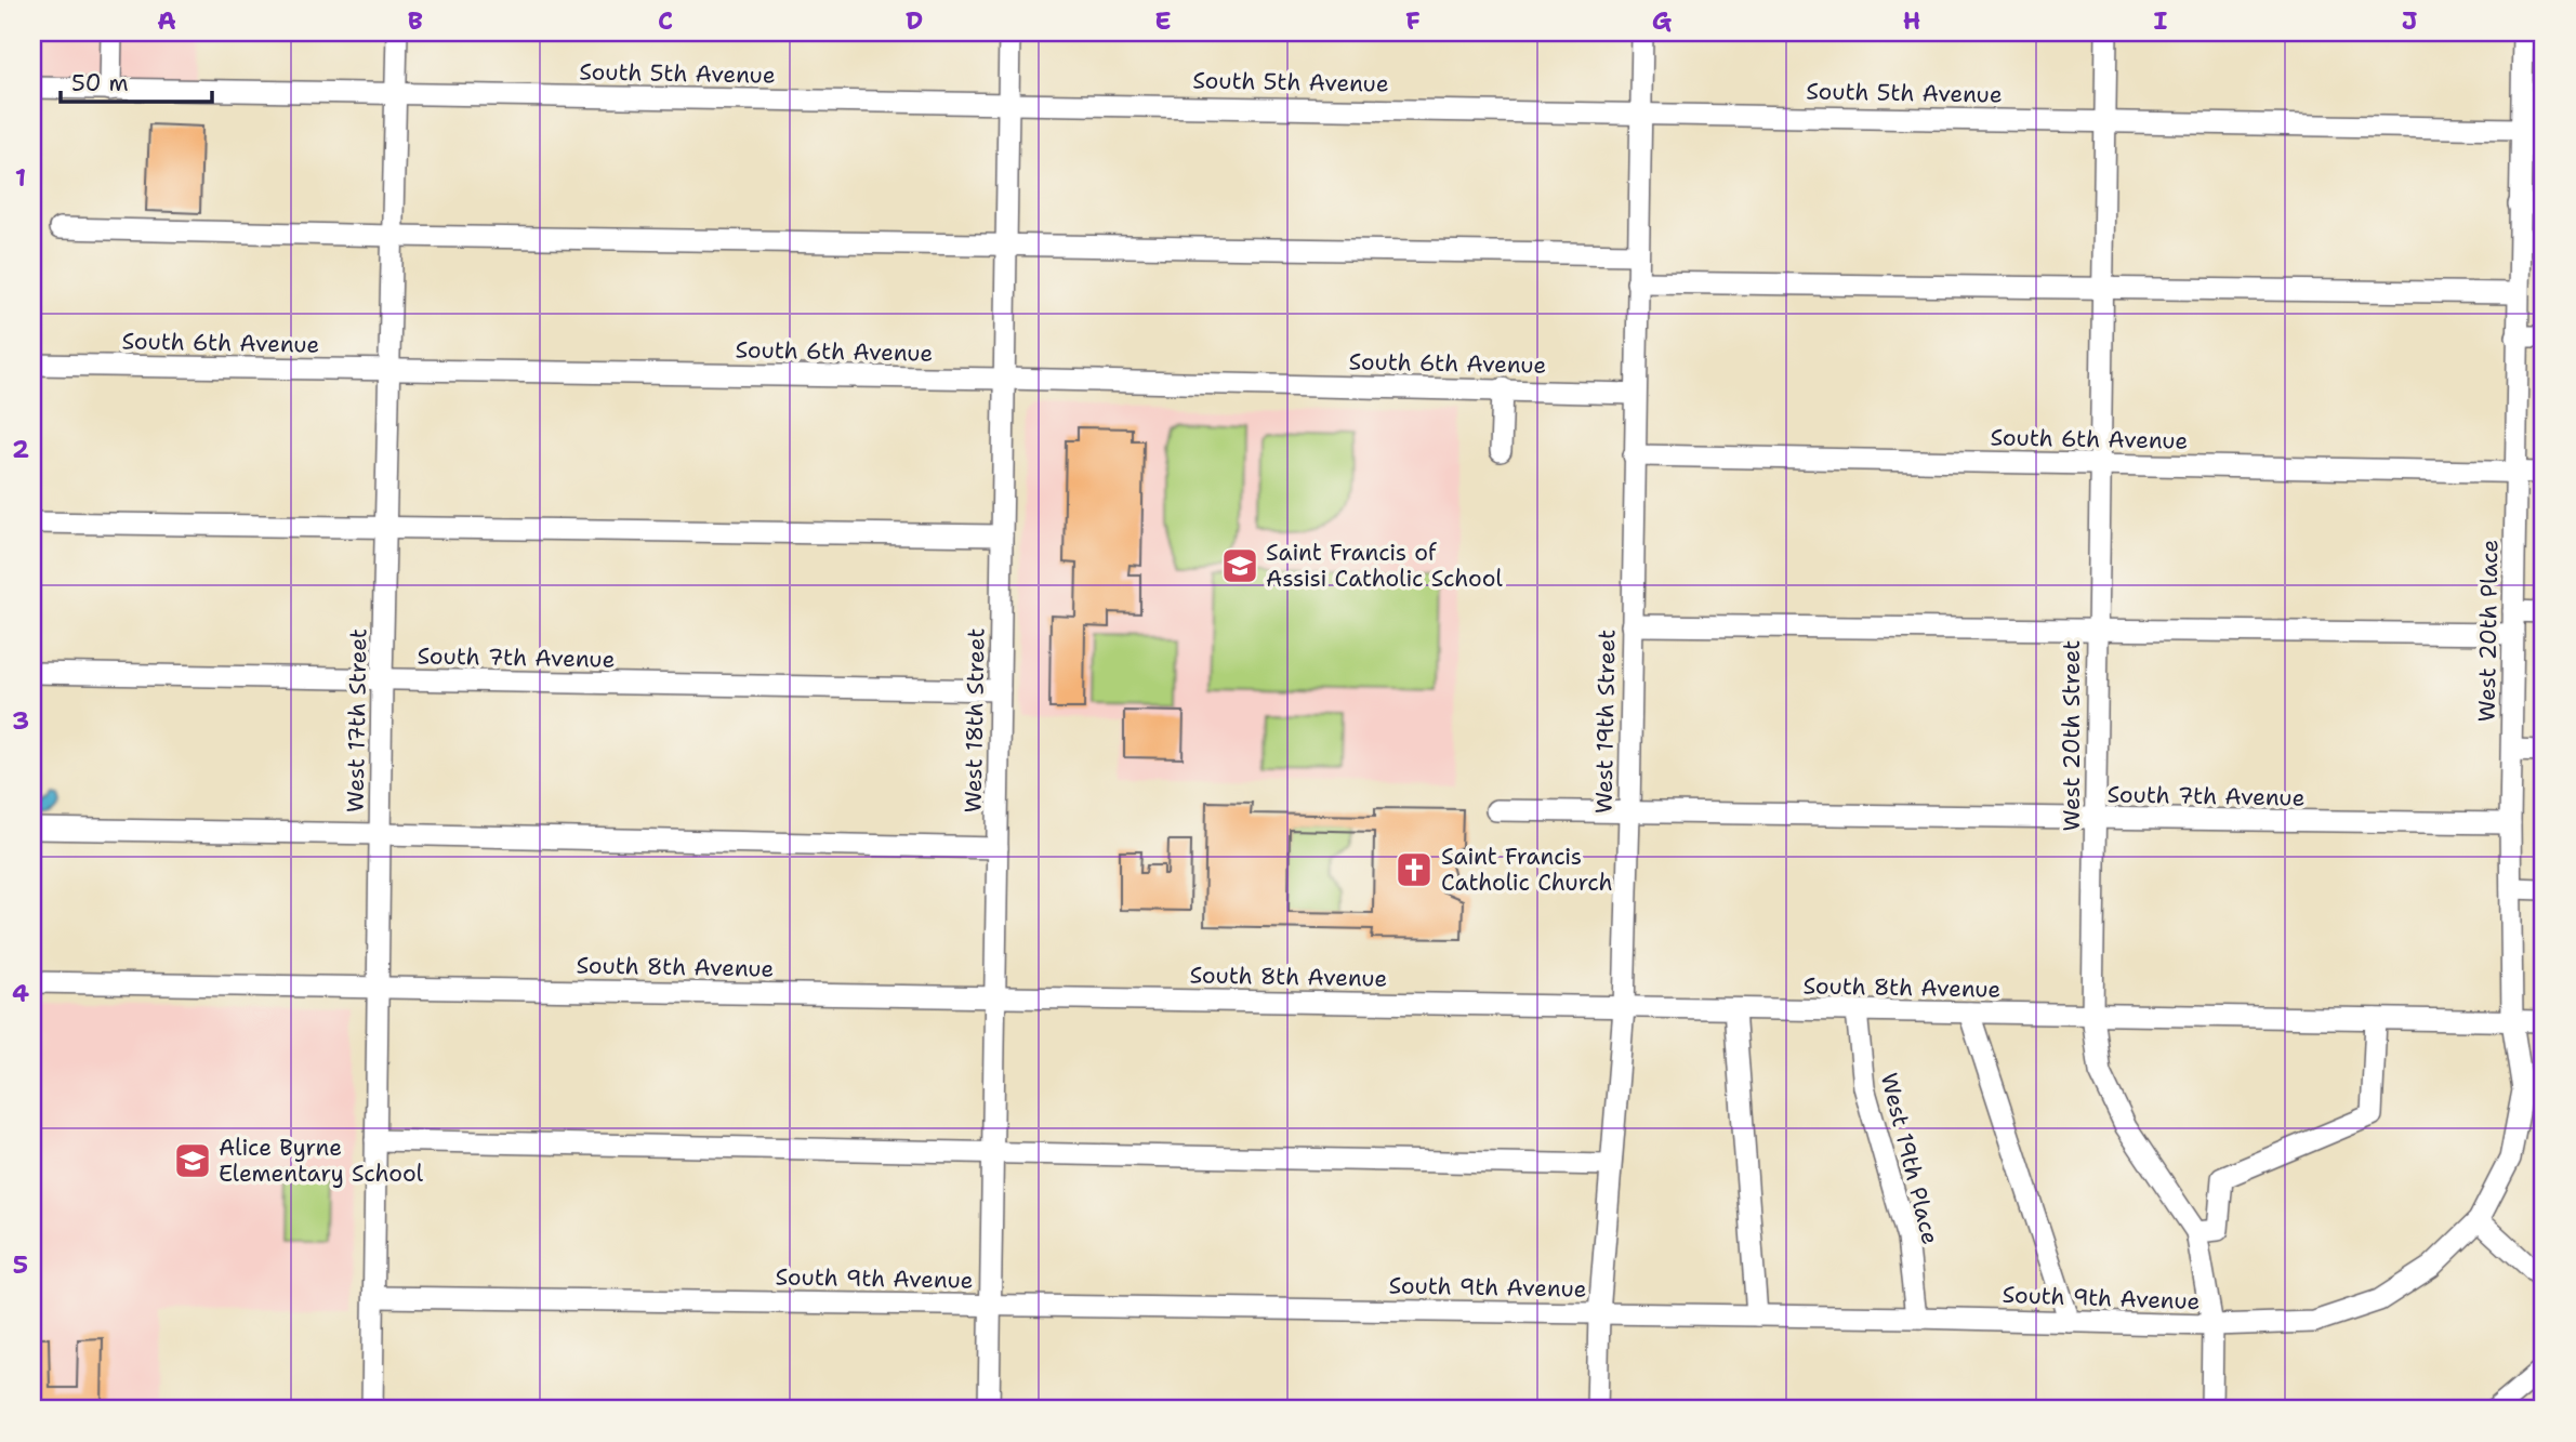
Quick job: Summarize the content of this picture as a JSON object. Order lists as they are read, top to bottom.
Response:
{
  "streets": {
    "street": [
      "South 5th Avenue",
      "South 6th Avenue",
      "West 20th Place",
      "South 7th Avenue",
      "West 17th Street",
      "West 18th Street",
      "West 19th Street",
      "West 20th Street",
      "South 8th Avenue",
      "West 19th Place",
      "South 9th Avenue"
    ]
  },
  "crossings": [
    ["South 5th Avenue", "West 20th Place"],
    ["South 5th Avenue", "West 17th Street"],
    ["South 5th Avenue", "West 18th Street"],
    ["South 5th Avenue", "West 19th Street"],
    ["South 5th Avenue", "West 20th Street"],
    ["South 6th Avenue", "West 20th Place"],
    ["South 6th Avenue", "West 17th Street"],
    ["South 6th Avenue", "West 18th Street"],
    ["South 6th Avenue", "West 19th Street"],
    ["South 6th Avenue", "West 20th Street"],
    ["West 20th Place", "South 7th Avenue"],
    ["West 20th Place", "South 8th Avenue"],
    ["West 20th Place", "South 9th Avenue"],
    ["South 7th Avenue", "West 17th Street"],
    ["South 7th Avenue", "West 18th Street"],
    ["South 7th Avenue", "West 19th Street"],
    ["South 7th Avenue", "West 20th Street"],
    ["West 17th Street", "South 8th Avenue"],
    ["West 17th Street", "South 9th Avenue"],
    ["West 18th Street", "South 8th Avenue"],
    ["West 18th Street", "South 9th Avenue"],
    ["West 19th Street", "South 8th Avenue"],
    ["West 19th Street", "South 9th Avenue"],
    ["West 20th Street", "South 8th Avenue"],
    ["West 20th Street", "South 9th Avenue"],
    ["South 8th Avenue", "West 19th Place"],
    ["West 19th Place", "South 9th Avenue"]
  ],
  "places": {
    "school or university": ["Saint Francis of Assisi Catholic School", "Alice Byrne Elementary School"],
    "church": ["Saint Francis Catholic Church"]
  },
  "scale_bar": "50 m",
  "grid": {
    "columns": [
      "A",
      "B",
      "C",
      "D",
      "E",
      "F",
      "G",
      "H",
      "I",
      "J"
    ],
    "rows": [
      "1",
      "2",
      "3",
      "4",
      "5"
    ]
  }
}
